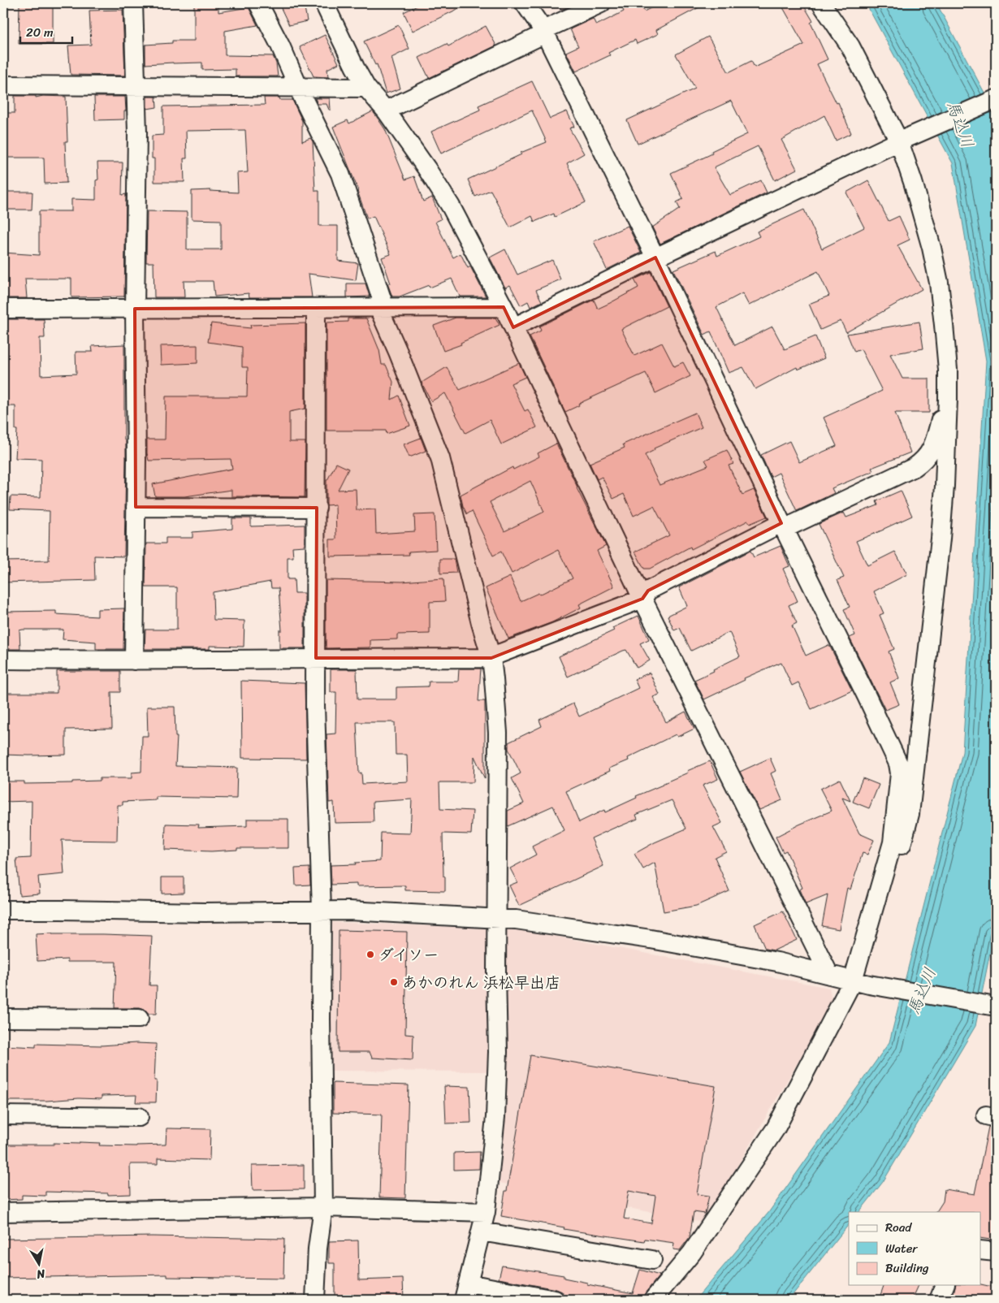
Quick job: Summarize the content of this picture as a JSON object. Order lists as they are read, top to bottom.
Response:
{
  "water": ["馬込川"],
  "places": ["ダイソー", "あかのれん 浜松早出店"],
  "legend": ["Road", "Water", "Building"],
  "scale_bar": "20 m",
  "north": "bottom"
}
